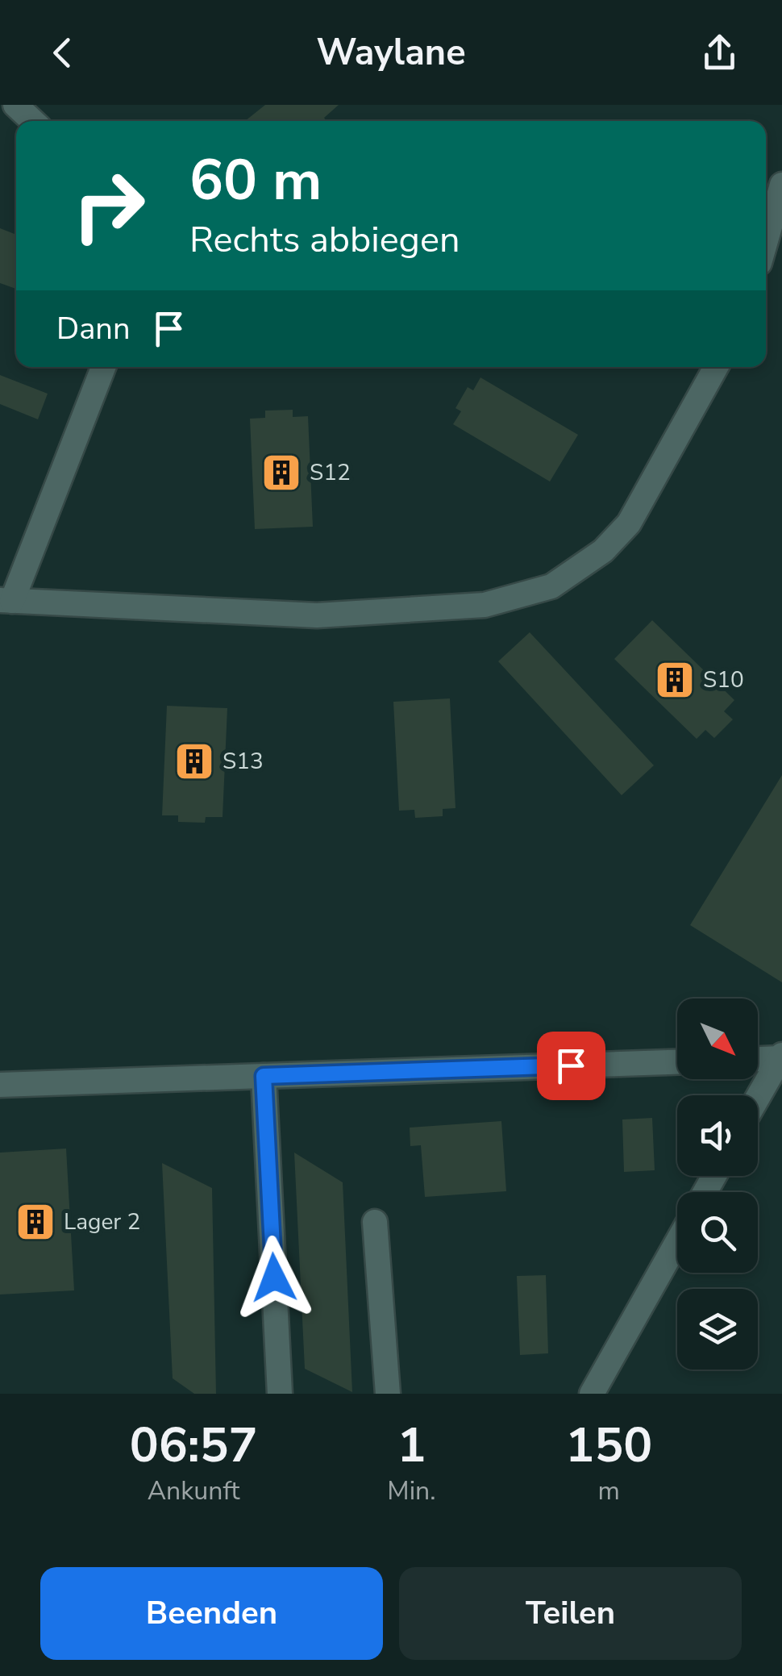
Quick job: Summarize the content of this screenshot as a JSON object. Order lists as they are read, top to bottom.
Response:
{
  "places": {
    "building": [
      "S12",
      "S10",
      "S13",
      "Lager 2"
    ]
  },
  "north": "bottom right",
  "page": {
    "header": "Waylane",
    "turn": ["60 m", "Rechts abbiegen"],
    "then": "Dann",
    "eta": [
      "06:57",
      "Ankunft",
      "1",
      "Min.",
      "150",
      "m"
    ],
    "buttons": ["Beenden", "Teilen"]
  }
}
